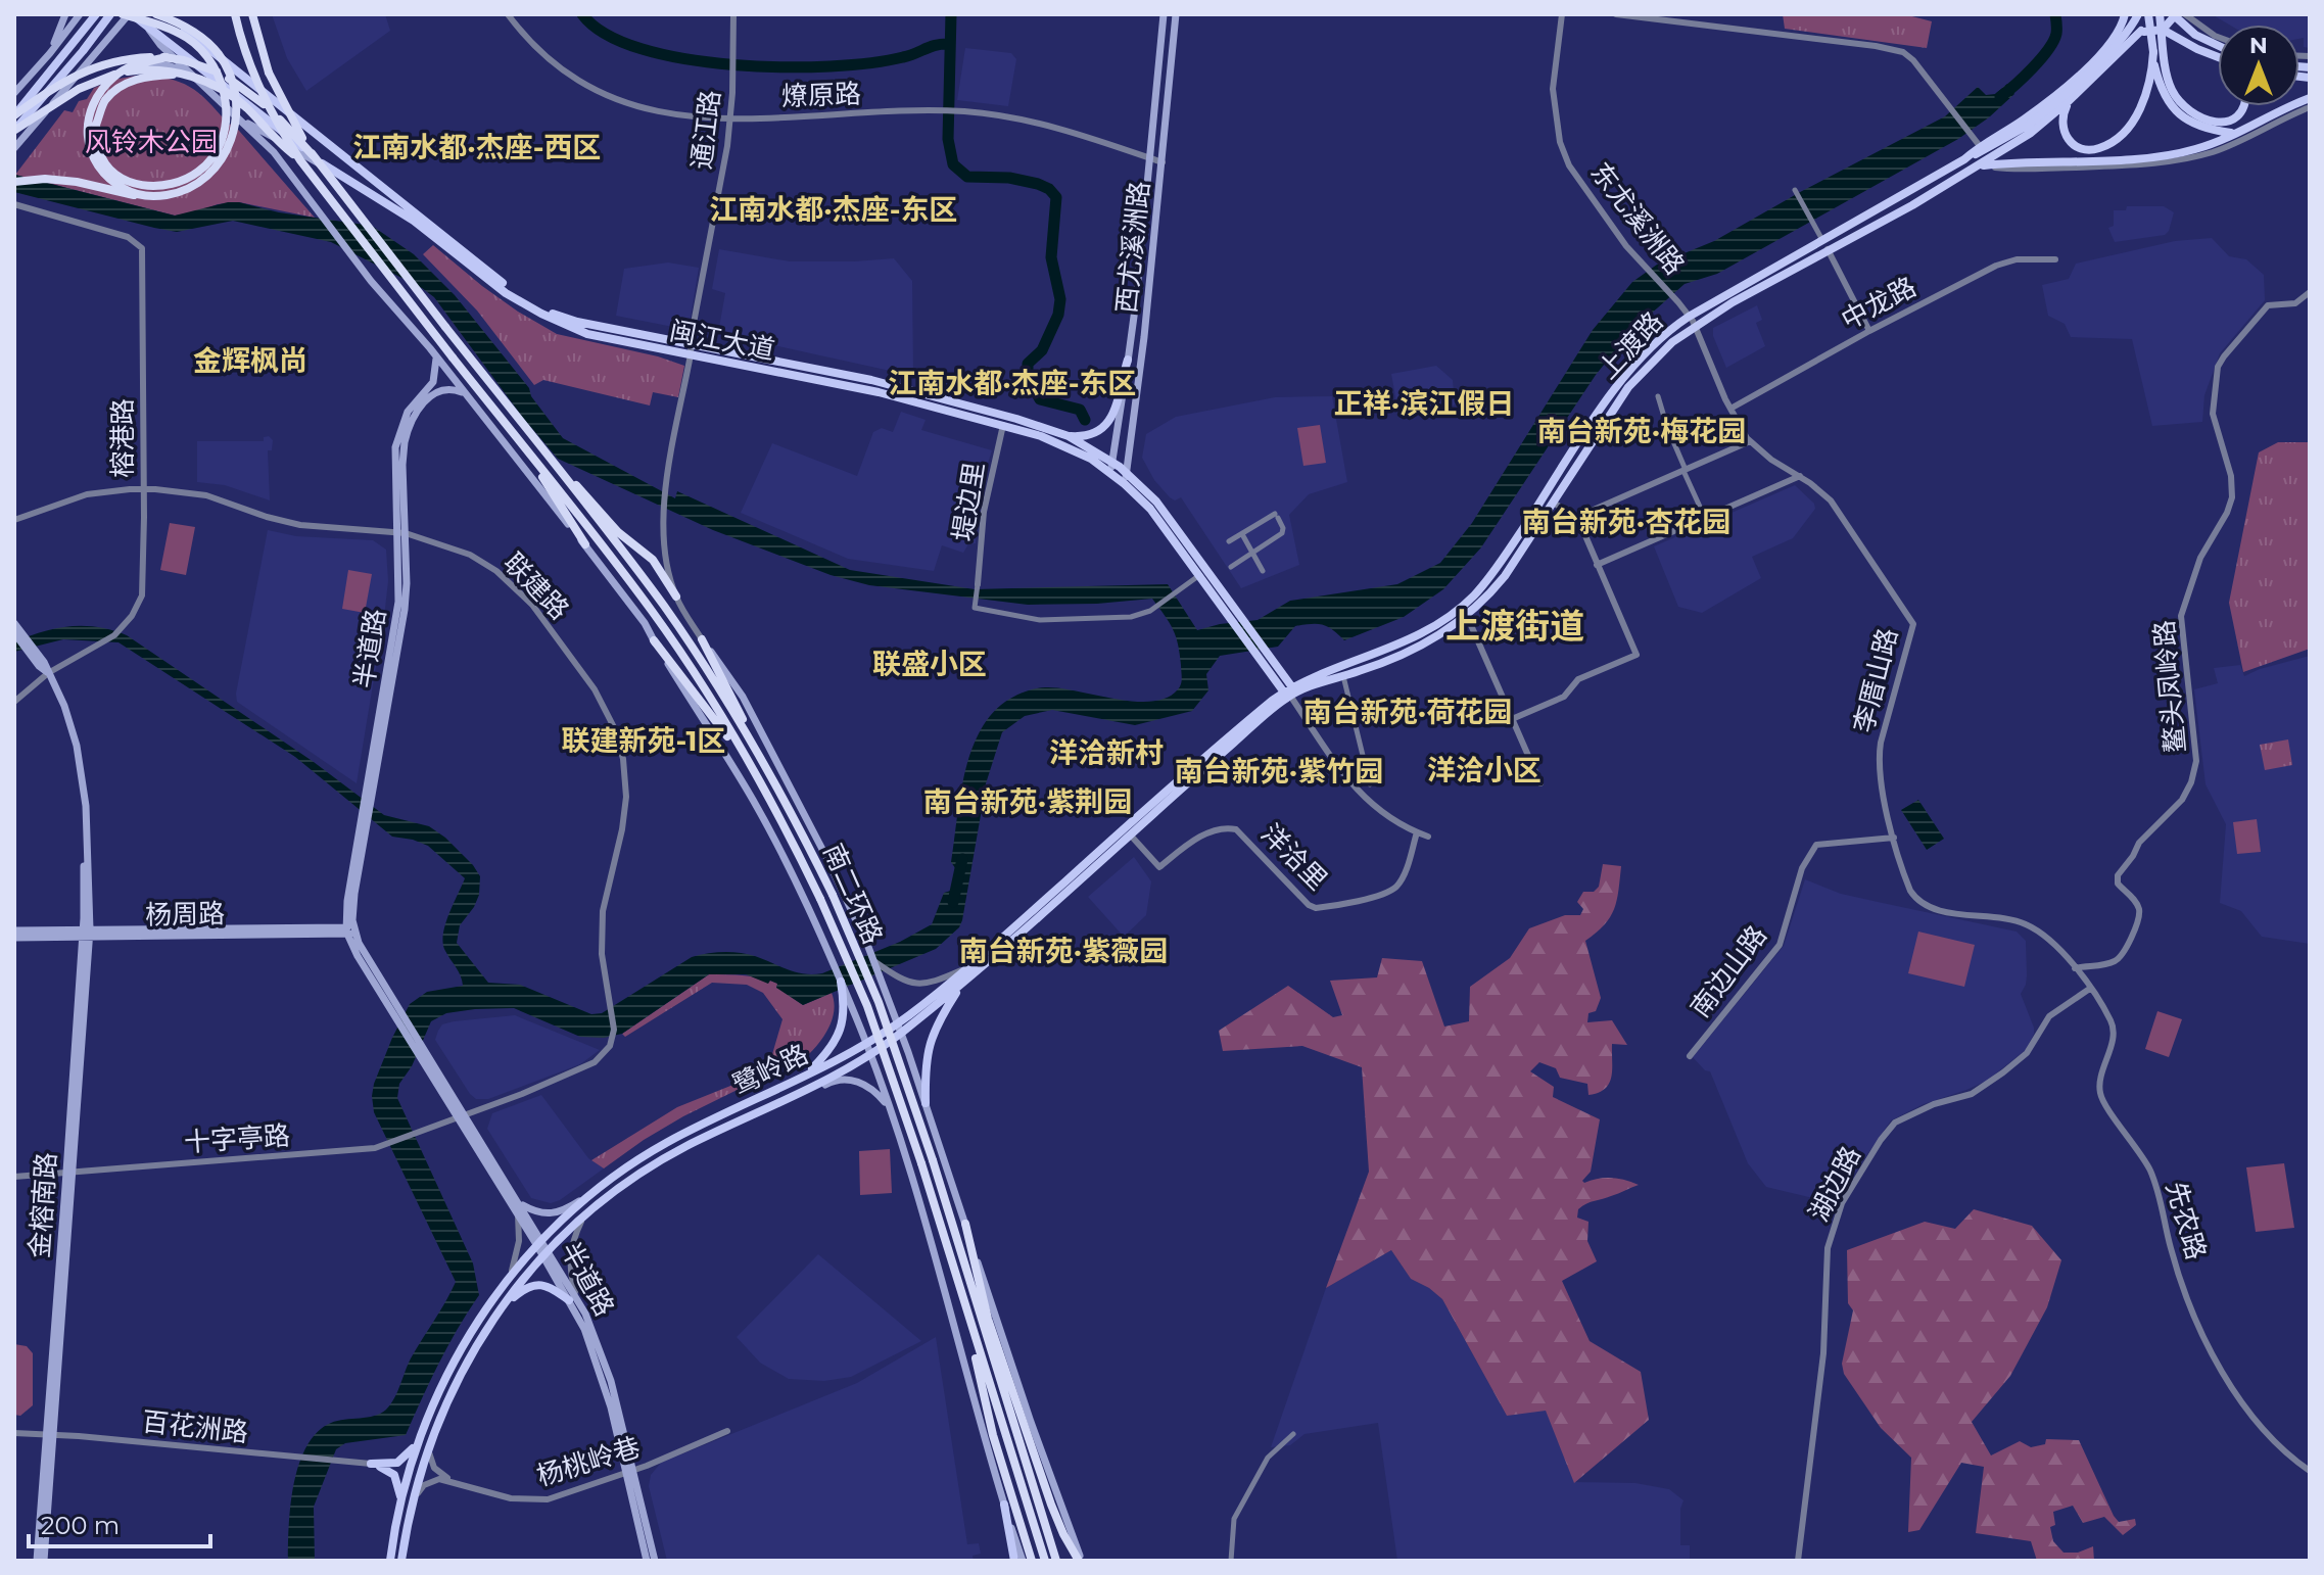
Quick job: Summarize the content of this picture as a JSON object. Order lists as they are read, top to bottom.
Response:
{
  "streets": {
    "highway": ["南二环路"],
    "main road": [
      "西尤溪洲路",
      "闽江大道",
      "上渡路",
      "半道路",
      "杨周路",
      "鹭岭路",
      "金榕南路"
    ],
    "street": [
      "燎原路",
      "通江路",
      "东尤溪洲路",
      "中龙路",
      "榕港路",
      "堤边里",
      "联建路",
      "李厝山路",
      "鳌头凤岭路",
      "洋洽里",
      "南边山路",
      "十字亭路",
      "湖边路",
      "先农路",
      "百花洲路",
      "杨桃岭巷"
    ]
  },
  "crossings": [
    ["燎原路", "通江路"],
    ["燎原路", "西尤溪洲路"],
    ["通江路", "闽江大道"],
    ["东尤溪洲路", "上渡路"],
    ["东尤溪洲路", "李厝山路"],
    ["西尤溪洲路", "闽江大道"],
    ["中龙路", "李厝山路"],
    ["闽江大道", "上渡路"],
    ["闽江大道", "堤边里"],
    ["闽江大道", "鹭岭路"],
    ["上渡路", "李厝山路"],
    ["上渡路", "鹭岭路"],
    ["榕港路", "联建路"],
    ["榕港路", "金榕南路"],
    ["联建路", "半道路"],
    ["联建路", "十字亭路"],
    ["半道路", "杨周路"],
    ["半道路", "鹭岭路"],
    ["半道路", "十字亭路"],
    ["半道路", "杨桃岭巷"],
    ["李厝山路", "鳌头凤岭路"],
    ["李厝山路", "南边山路"],
    ["李厝山路", "先农路"],
    ["鳌头凤岭路", "先农路"],
    ["洋洽里", "鹭岭路"],
    ["杨周路", "金榕南路"],
    ["十字亭路", "金榕南路"],
    ["湖边路", "先农路"],
    ["金榕南路", "百花洲路"]
  ],
  "districts": [
    "江南水都·杰座-西区",
    "江南水都·杰座-东区",
    "金辉枫尚",
    "江南水都·杰座-东区",
    "正祥·滨江假日",
    "南台新苑·梅花园",
    "南台新苑·杏花园",
    "上渡街道",
    "联盛小区",
    "南台新苑·荷花园",
    "联建新苑-1区",
    "洋洽新村",
    "洋洽小区",
    "南台新苑·紫竹园",
    "南台新苑·紫荆园",
    "南台新苑·紫薇园"
  ],
  "parks": ["风铃木公园"],
  "scale_bar": "200 m",
  "north": "top"
}
